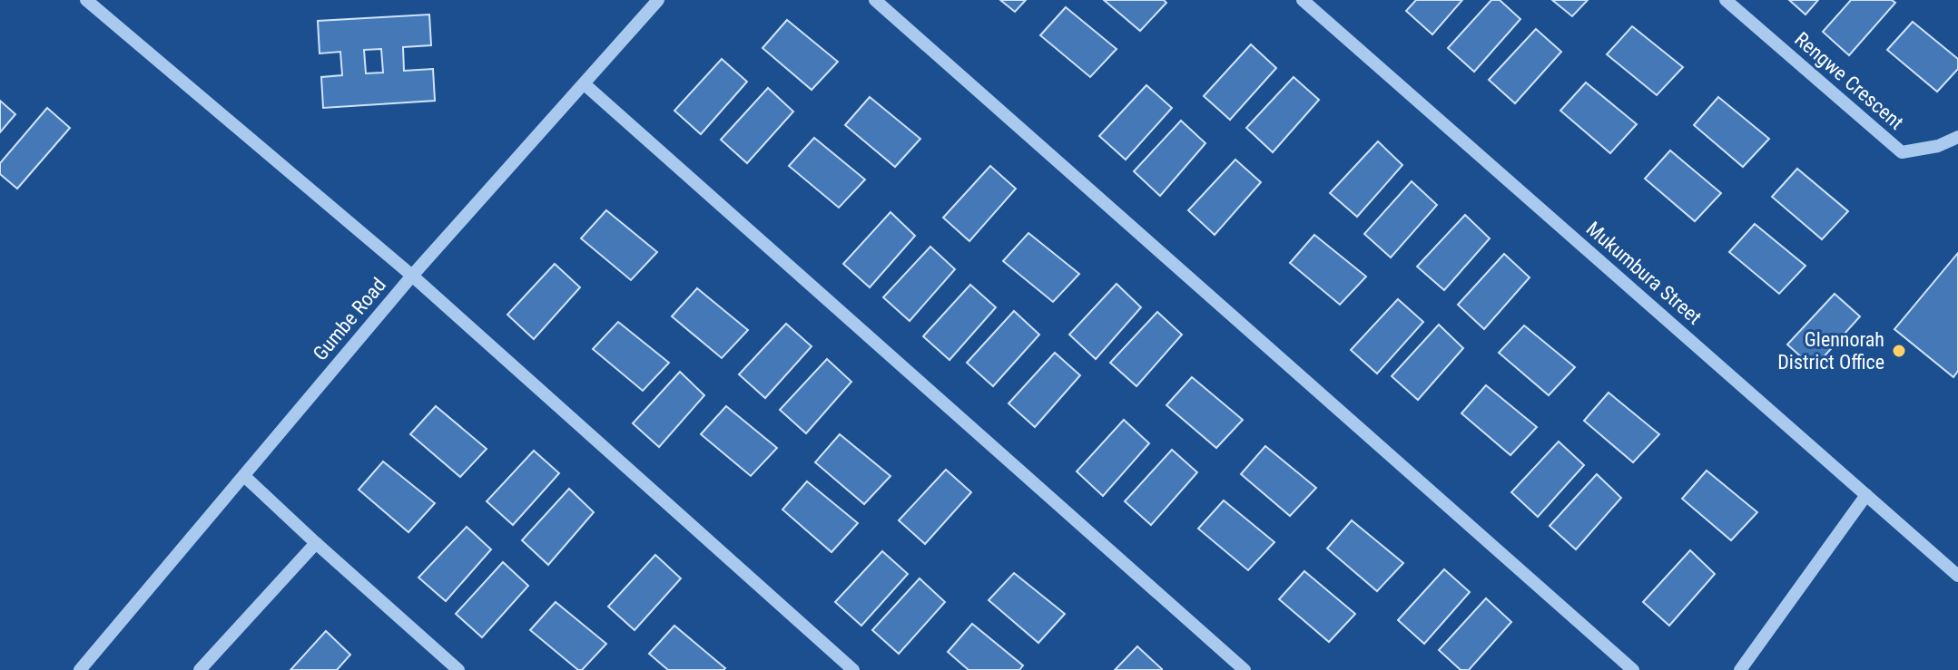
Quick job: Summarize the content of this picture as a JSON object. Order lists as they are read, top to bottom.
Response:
{
  "streets": {
    "street": ["Rengwe Crescent", "Mukumbura Street", "Gumbe Road"]
  },
  "places": ["Glennorah District Office"]
}
